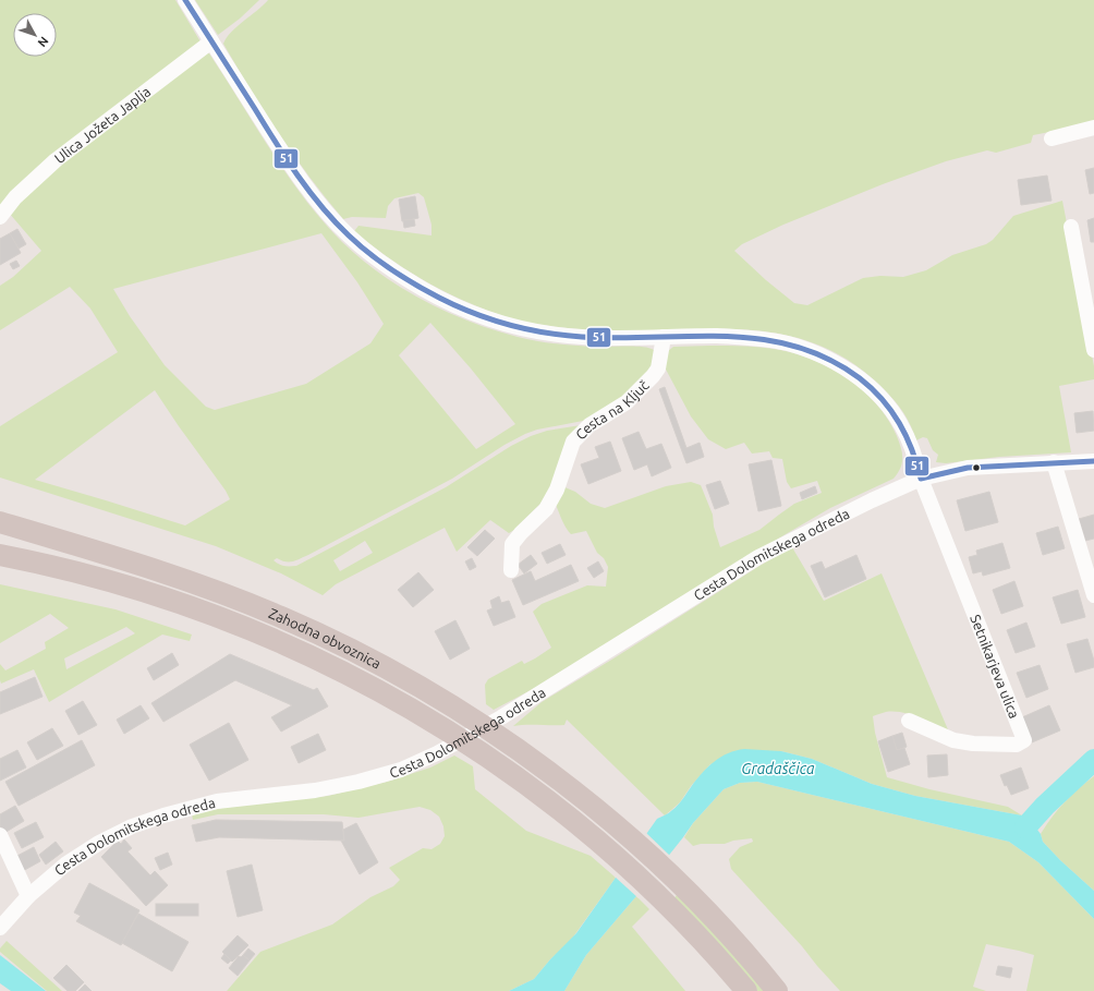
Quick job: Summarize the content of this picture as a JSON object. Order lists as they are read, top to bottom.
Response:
{
  "streets": {
    "highway": ["Zahodna obvoznica"],
    "street": [
      "Ulica Jožeta Japlja",
      "Cesta na Ključ",
      "Cesta Dolomitskega odreda",
      "Setnikarjeva ulica"
    ]
  },
  "crossings": [
    ["Cesta Dolomitskega odreda", "Setnikarjeva ulica"]
  ],
  "water": ["Gradaščica"],
  "lines": ["transit line 51"],
  "north": "bottom right"
}
